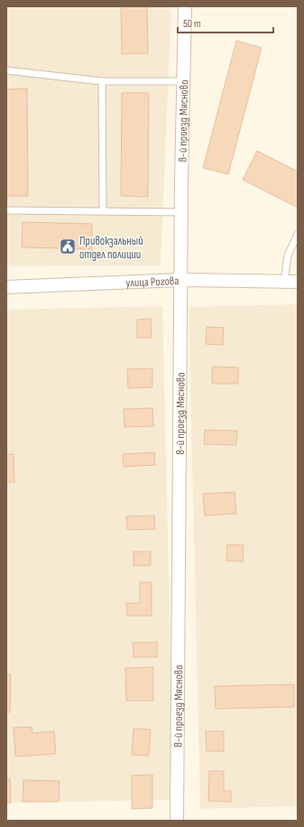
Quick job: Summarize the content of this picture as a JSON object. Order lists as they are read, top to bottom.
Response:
{
  "streets": {
    "street": ["8-й проезд Мясново", "улица Рогова"]
  },
  "crossings": [
    ["8-й проезд Мясново", "улица Рогова"]
  ],
  "places": {
    "public building": ["Привокзальный отдел полиции"]
  },
  "scale_bar": "50 m"
}
